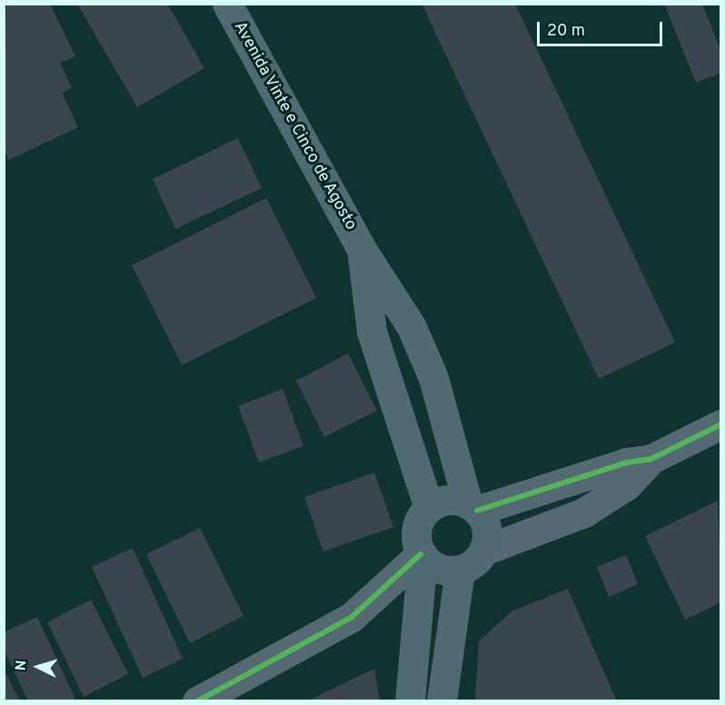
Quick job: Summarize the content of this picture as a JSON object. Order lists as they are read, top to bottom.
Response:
{
  "streets": {
    "main road": ["Avenida Vinte e Cinco de Agosto"]
  },
  "scale_bar": "20 m",
  "north": "left"
}
